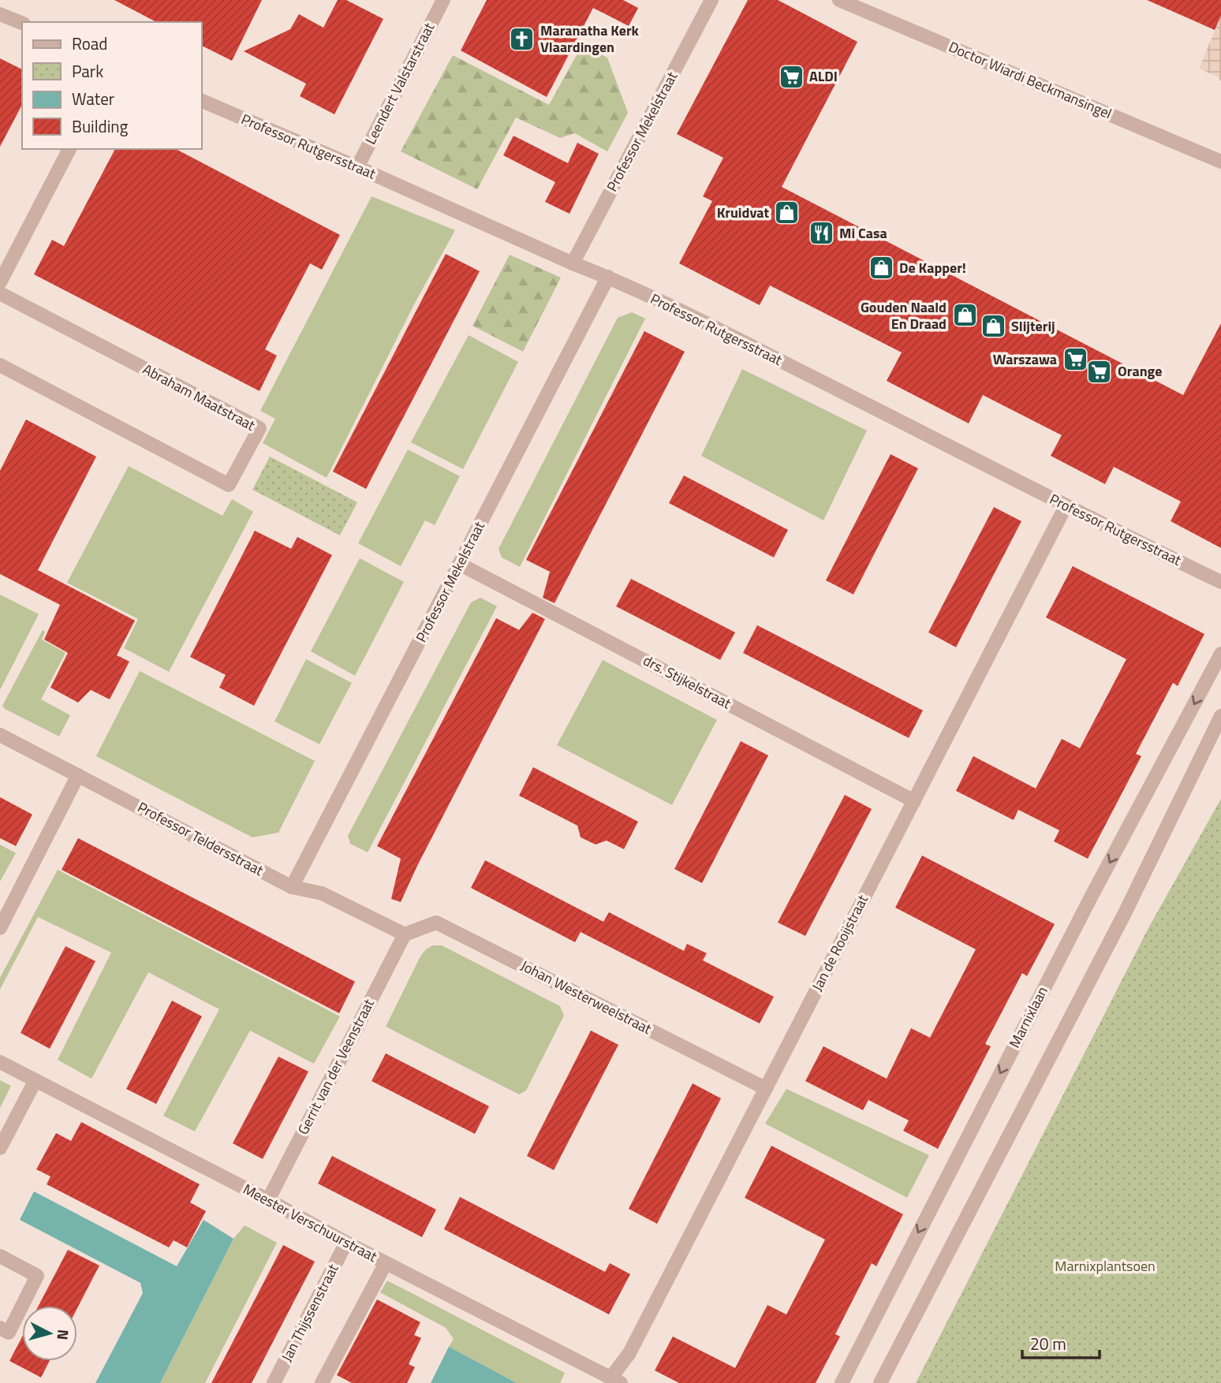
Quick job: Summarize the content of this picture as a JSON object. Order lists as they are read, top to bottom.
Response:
{
  "streets": {
    "street": [
      "Doctor Wiardi Beckmansingel",
      "Leendert Valstarstraat",
      "Professor Mekelstraat",
      "Professor Rutgersstraat",
      "Abraham Maatstraat",
      "drs. Stijkelstraat",
      "Professor Teldersstraat",
      "Jan de Rooijstraat",
      "Johan Westerweelstraat",
      "Marnixlaan",
      "Gerrit van der Veenstraat",
      "Meester Verschuurstraat",
      "Jan Thijssenstraat"
    ]
  },
  "crossings": [
    ["Leendert Valstarstraat", "Professor Rutgersstraat"],
    ["Professor Mekelstraat", "Professor Rutgersstraat"],
    ["Professor Mekelstraat", "drs. Stijkelstraat"],
    ["Professor Mekelstraat", "Professor Teldersstraat"],
    ["Professor Rutgersstraat", "Jan de Rooijstraat"],
    ["drs. Stijkelstraat", "Jan de Rooijstraat"],
    ["Professor Teldersstraat", "Johan Westerweelstraat"],
    ["Professor Teldersstraat", "Gerrit van der Veenstraat"],
    ["Jan de Rooijstraat", "Johan Westerweelstraat"],
    ["Jan de Rooijstraat", "Meester Verschuurstraat"],
    ["Johan Westerweelstraat", "Gerrit van der Veenstraat"],
    ["Gerrit van der Veenstraat", "Meester Verschuurstraat"],
    ["Meester Verschuurstraat", "Jan Thijssenstraat"]
  ],
  "parks": ["Marnixplantsoen"],
  "places": {
    "church": ["Maranatha Kerk Vlaardingen"],
    "supermarket": ["ALDI", "Warszawa", "Orange"],
    "shop": [
      "Kruidvat",
      "De Kapper!",
      "Gouden Naald En Draad",
      "Slijterij"
    ],
    "restaurant": ["Mi Casa"]
  },
  "legend": [
    "Road",
    "Park",
    "Water",
    "Building"
  ],
  "scale_bar": "20 m",
  "north": "right"
}
